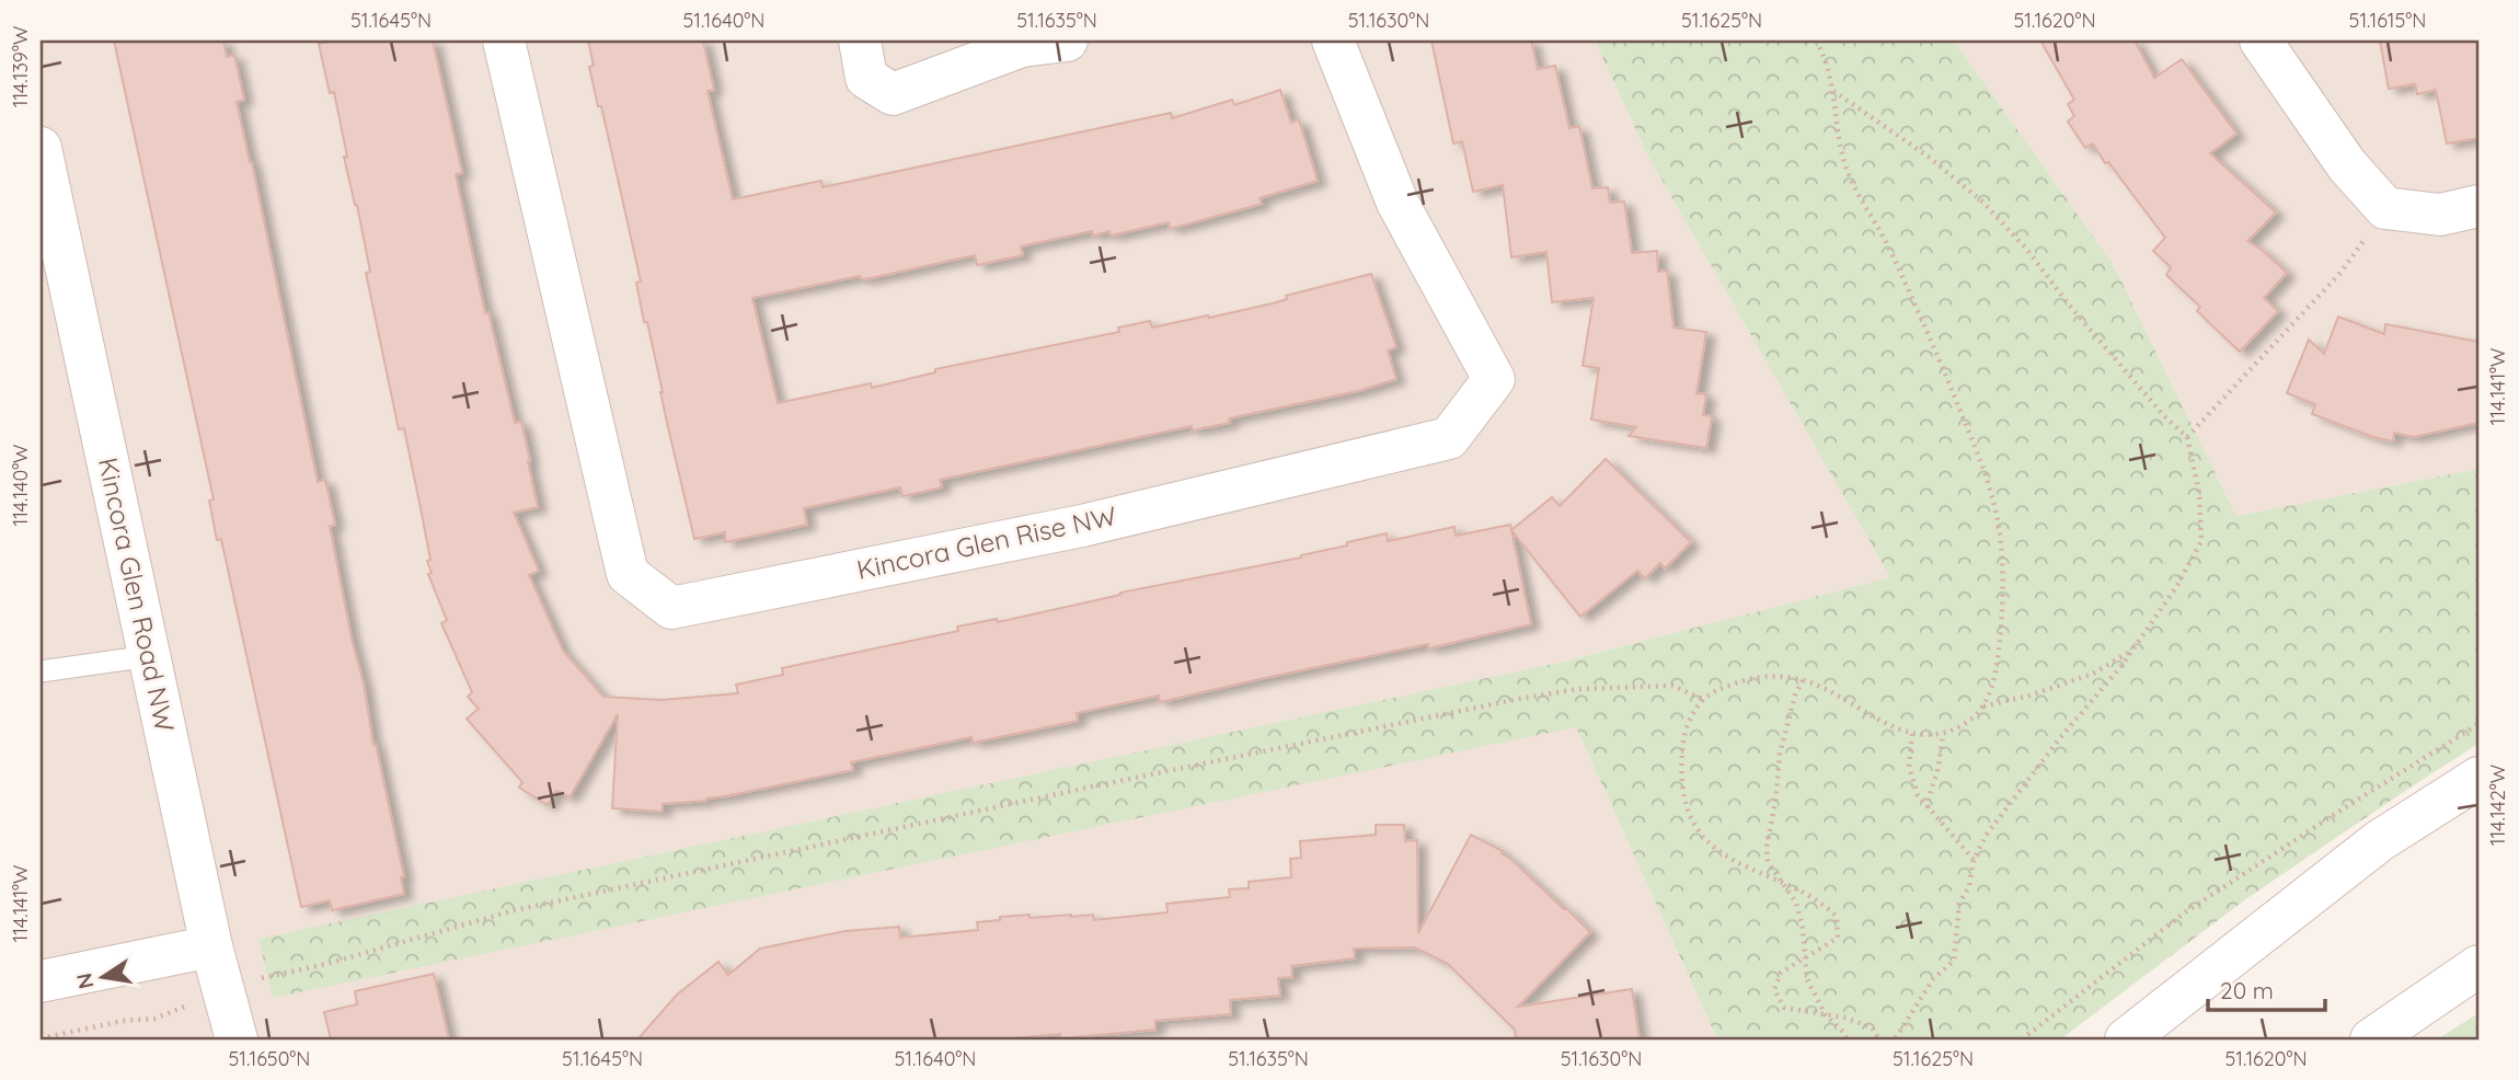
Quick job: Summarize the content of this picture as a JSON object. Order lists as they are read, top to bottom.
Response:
{
  "streets": {
    "street": ["Kincora Glen Rise NW", "Kincora Glen Road NW"]
  },
  "scale_bar": "20 m",
  "north": "left",
  "coordinates": [
    "51.1645°N",
    "51.1640°N",
    "51.1635°N",
    "51.1630°N",
    "51.1625°N",
    "51.1620°N",
    "51.1615°N",
    "114.139°W",
    "114.141°W",
    "114.140°W",
    "114.142°W",
    "51.1650°N"
  ]
}
